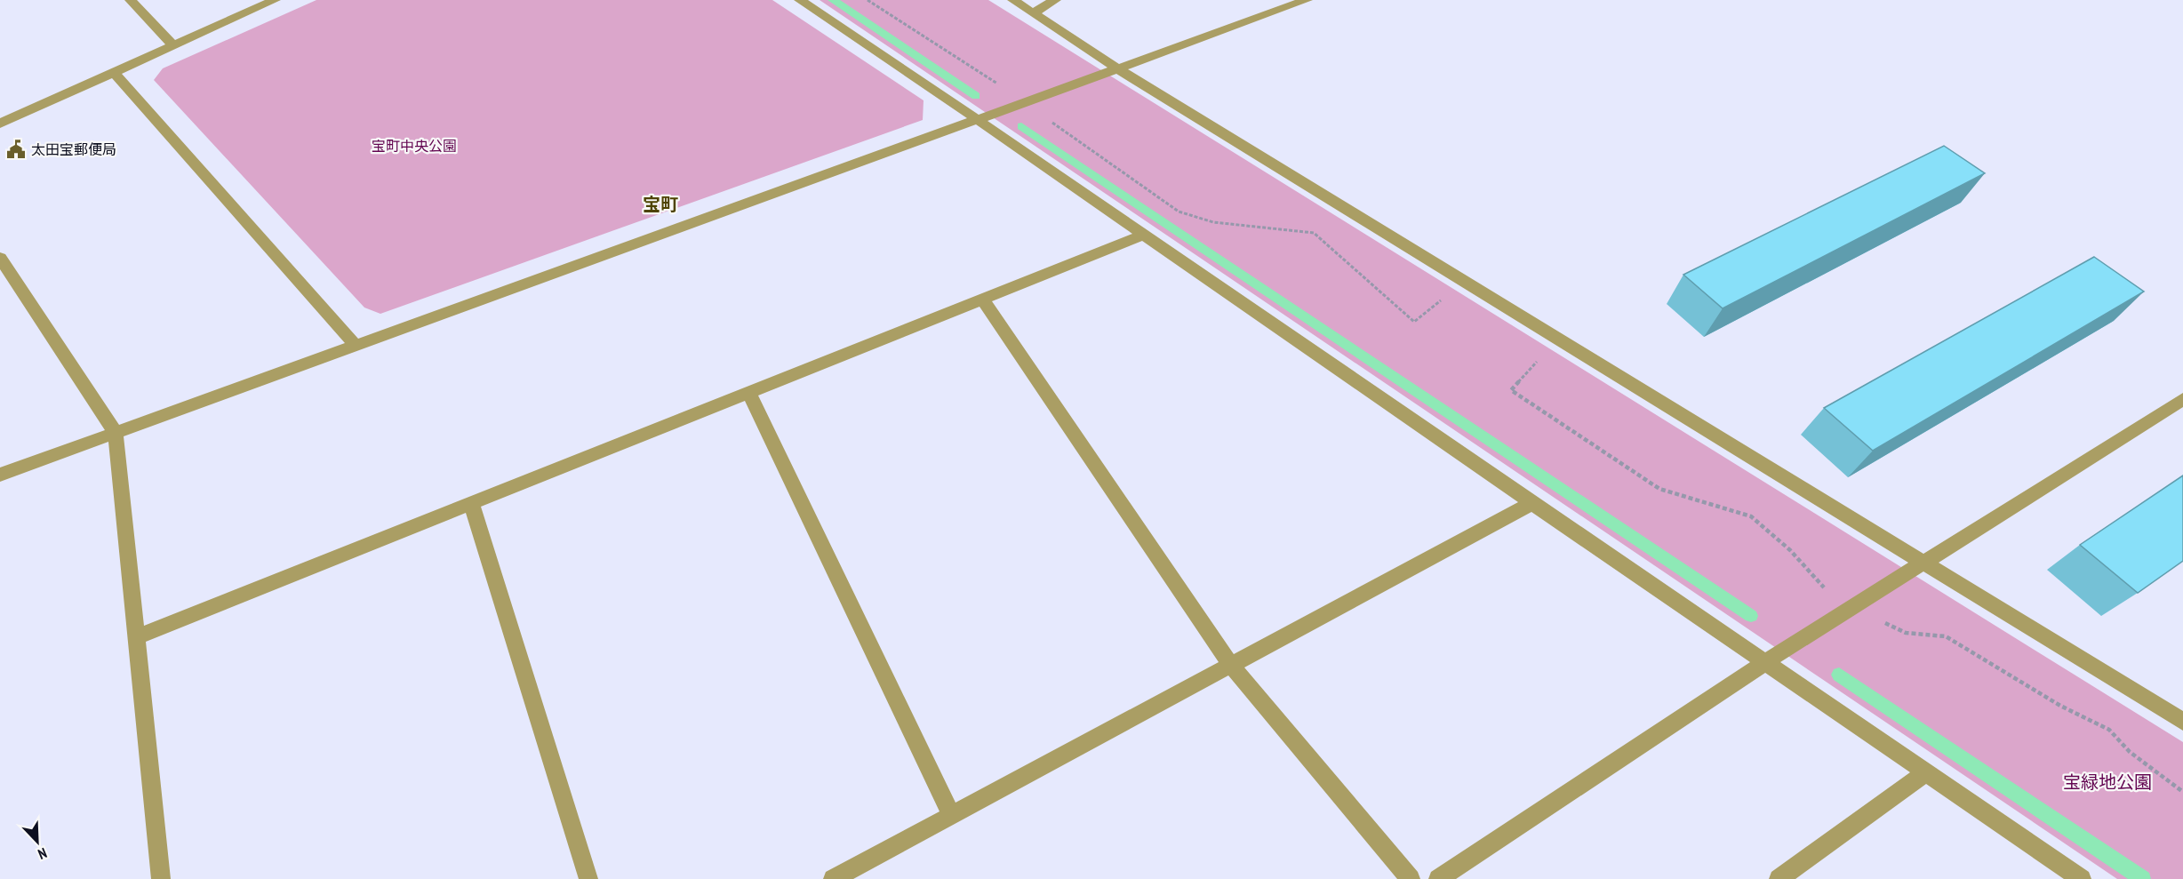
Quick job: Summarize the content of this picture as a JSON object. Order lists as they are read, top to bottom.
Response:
{
  "districts": ["宝町"],
  "parks": ["宝町中央公園", "宝緑地公園"],
  "places": {
    "public building": ["太田宝郵便局"]
  },
  "north": "bottom right"
}
